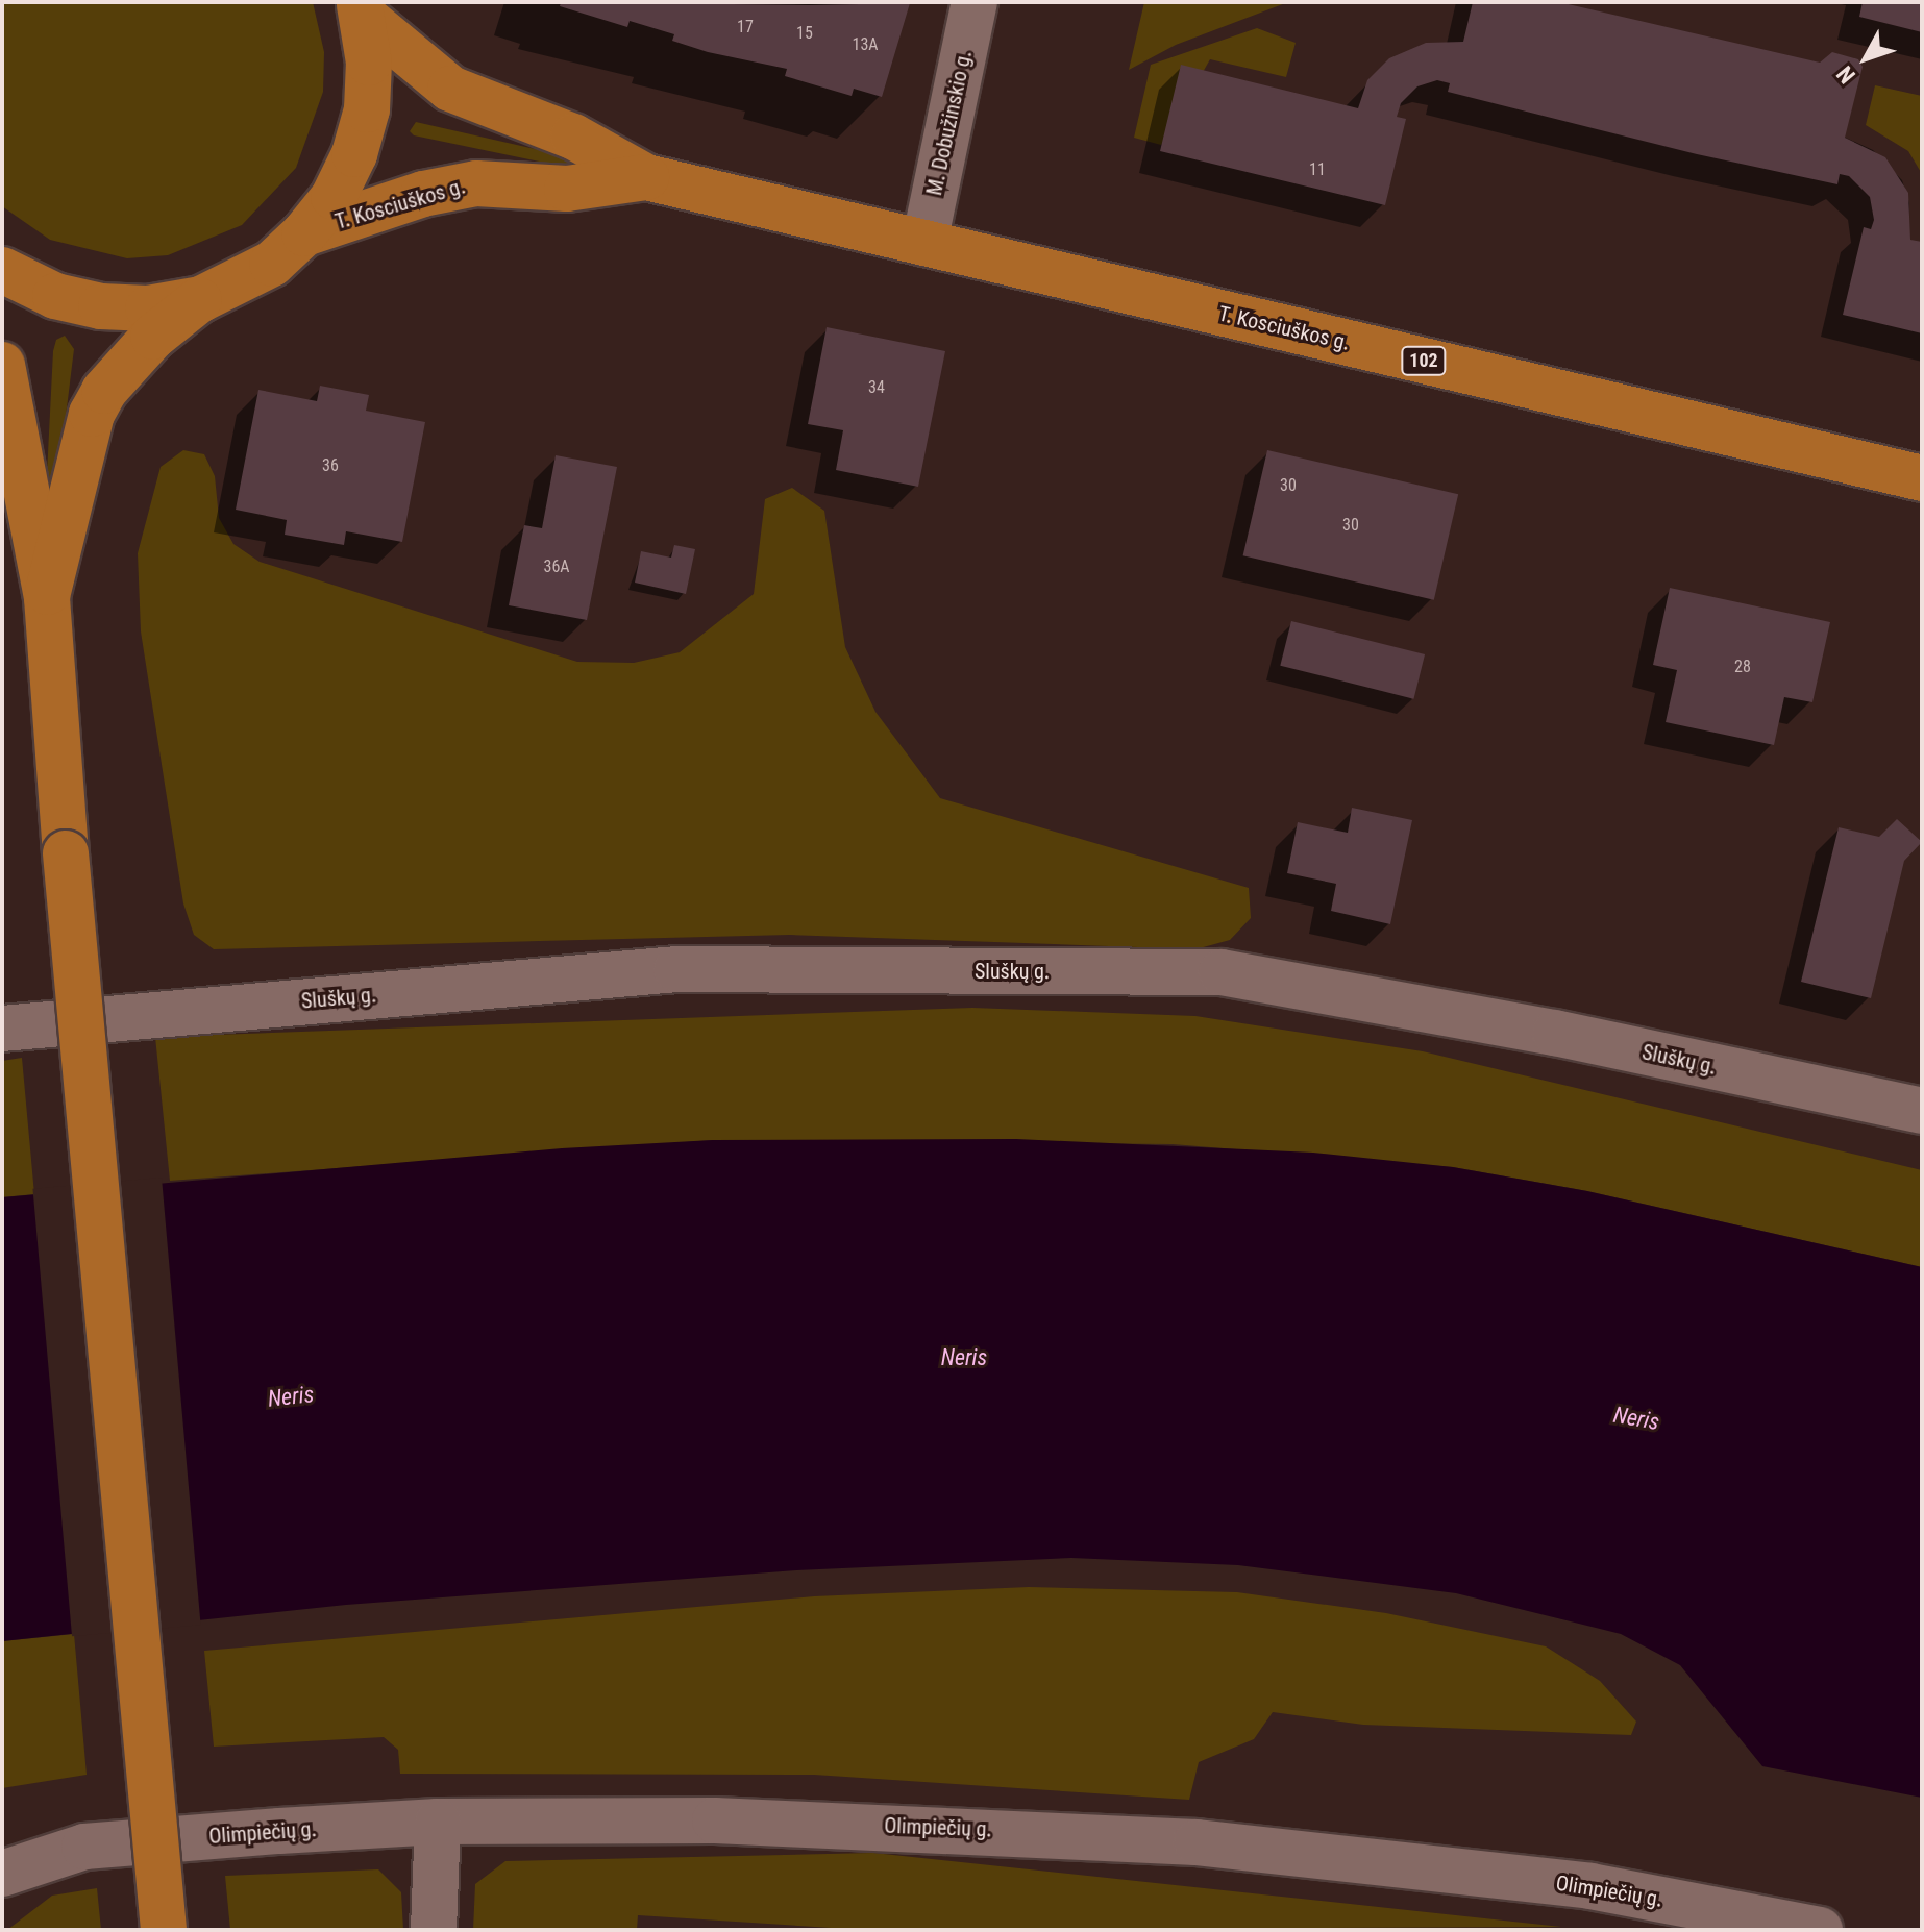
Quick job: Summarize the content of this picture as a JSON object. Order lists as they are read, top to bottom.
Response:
{
  "streets": {
    "main road": ["T. Kosciuškos g.", "102"],
    "street": ["M. Dobužinskio g.", "Sluškų g.", "Olimpiečių g."]
  },
  "crossings": [
    ["M. Dobužinskio g.", "T. Kosciuškos g."]
  ],
  "water": ["Neris"],
  "house_numbers": [
    "17",
    "15",
    "13A",
    "11",
    "34",
    "36",
    "30",
    "30",
    "36A",
    "28"
  ],
  "north": "bottom left"
}
